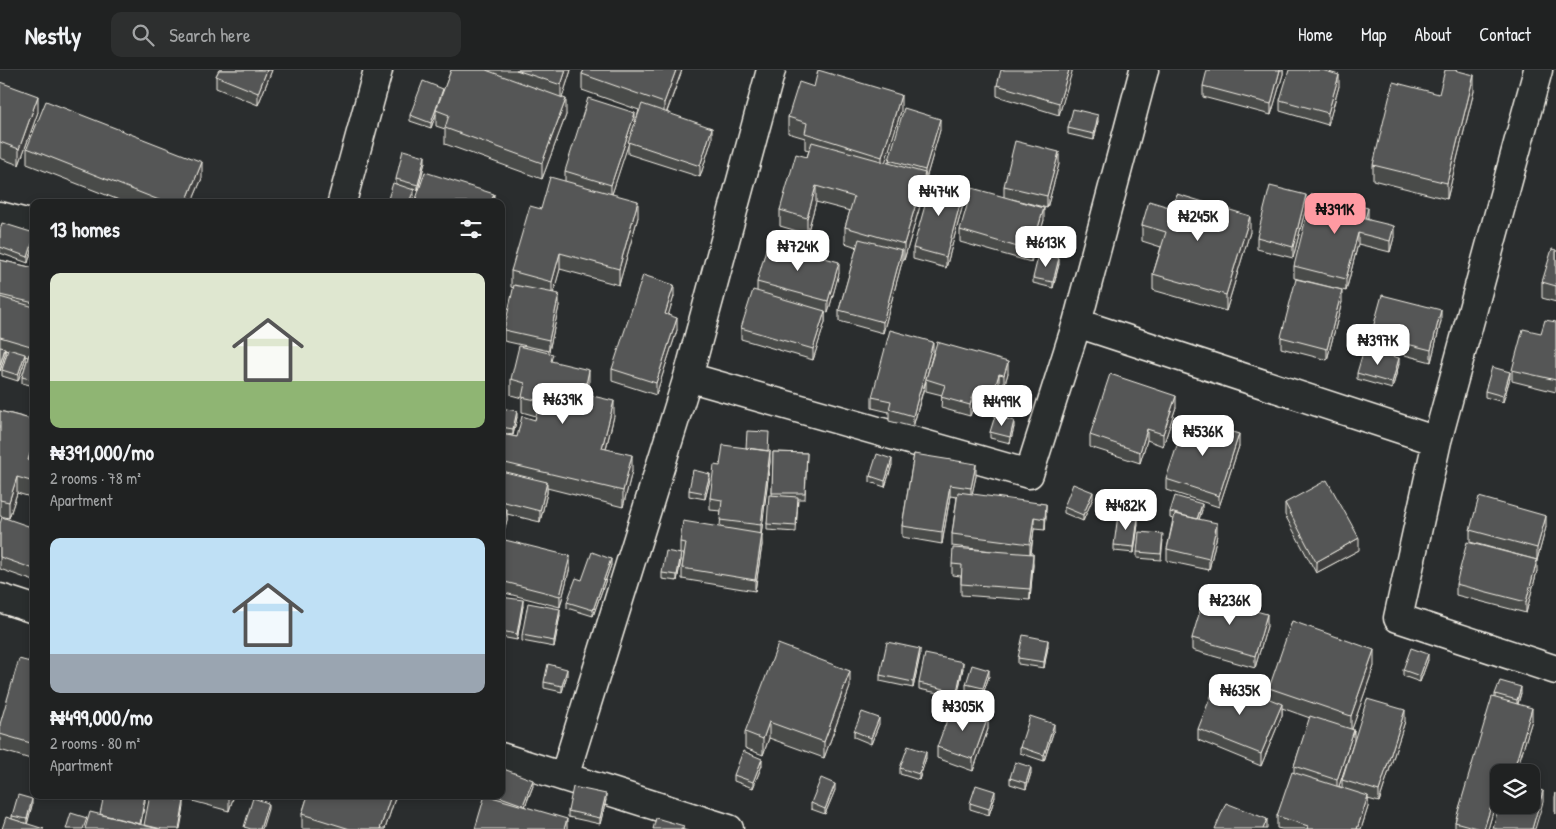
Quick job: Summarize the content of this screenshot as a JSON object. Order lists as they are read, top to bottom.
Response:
{
  "page": {
    "header": "Nestly",
    "search": "Search here",
    "nav": [
      "Home",
      "Map",
      "About",
      "Contact"
    ],
    "price": [
      "₦474K",
      "₦391K",
      "₦245K",
      "₦613K",
      "₦724K",
      "₦397K",
      "₦639K",
      "₦499K",
      "₦536K",
      "₦482K",
      "₦236K",
      "₦635K",
      "₦305K"
    ],
    "heading": "13 homes",
    "list": [
      {
        "name": "₦391,000/mo",
        "note": "2 rooms · 78 m² · Apartment"
      },
      {
        "name": "₦499,000/mo",
        "note": "2 rooms · 80 m² · Apartment"
      }
    ]
  }
}
